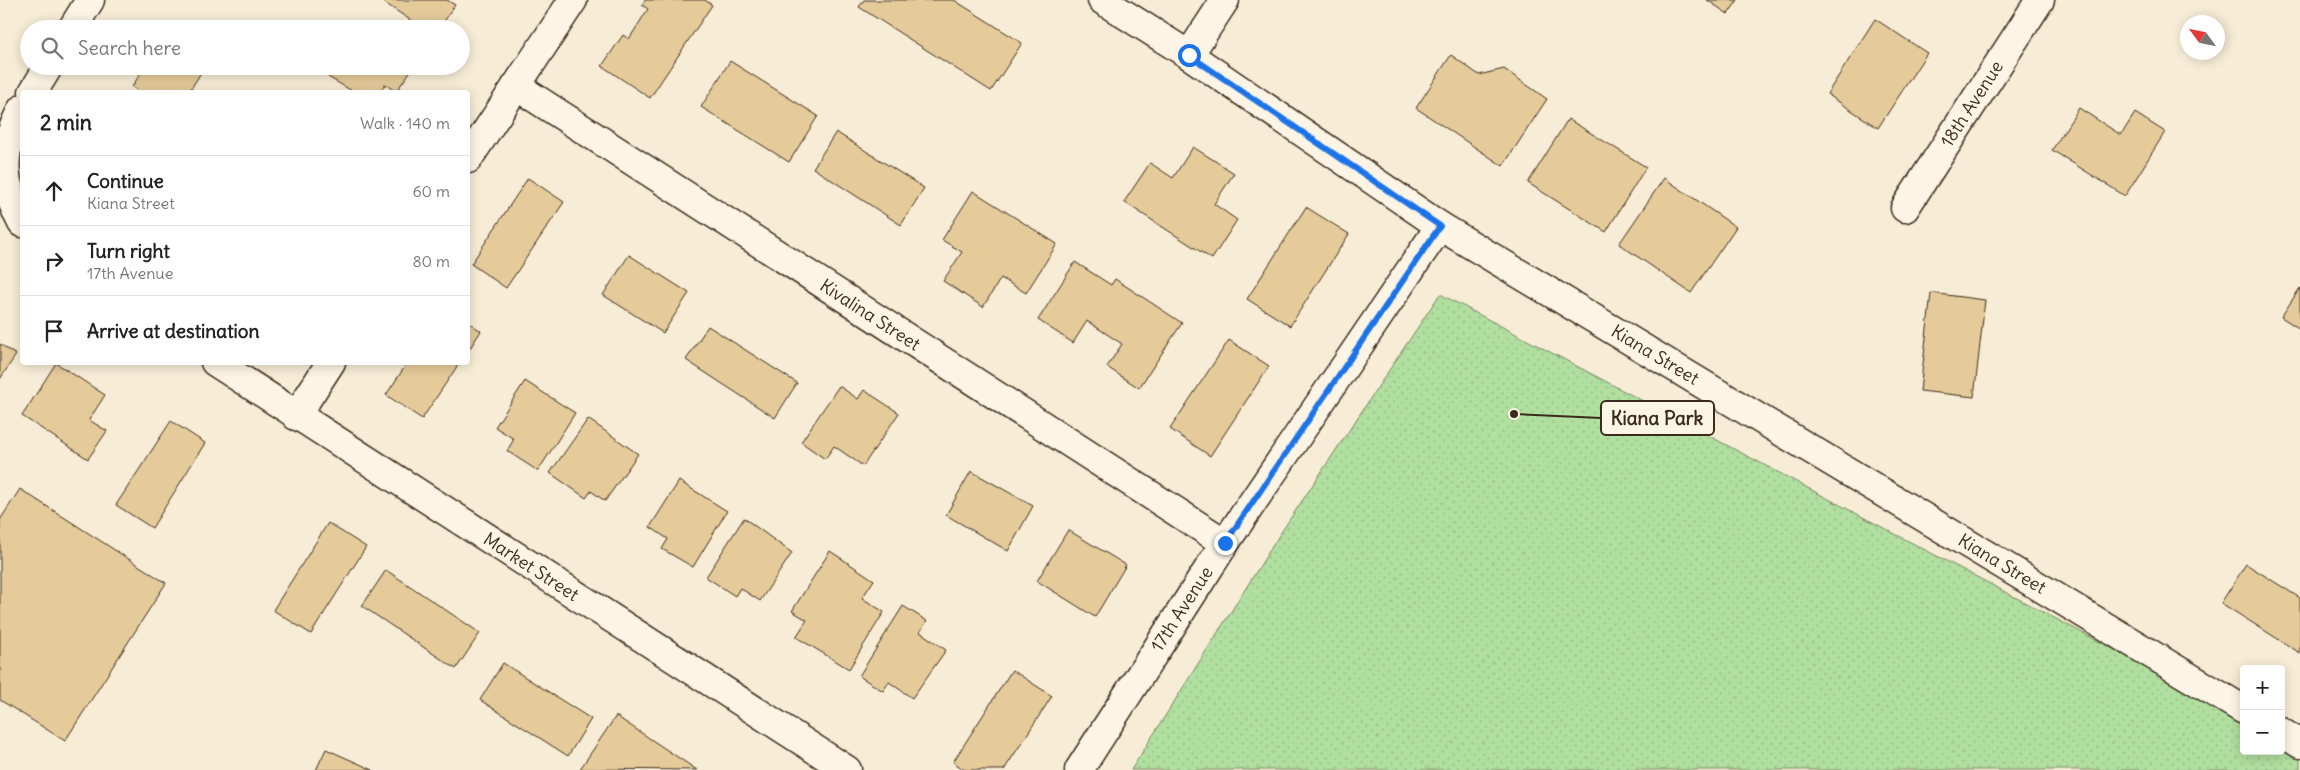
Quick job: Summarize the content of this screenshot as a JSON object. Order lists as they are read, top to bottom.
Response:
{
  "streets": {
    "street": [
      "18th Avenue",
      "Kivalina Street",
      "Kiana Street",
      "Market Street",
      "17th Avenue"
    ]
  },
  "crossings": [
    ["Kivalina Street", "17th Avenue"],
    ["Kiana Street", "17th Avenue"]
  ],
  "places": ["Kiana Park"],
  "north": "top left",
  "page": {
    "search": "Search here",
    "heading": ["2 min", "Walk · 140 m"],
    "list": [
      ["Continue", "Kiana Street", "60 m"],
      ["Turn right", "17th Avenue", "80 m"],
      "Arrive at destination"
    ],
    "map_buttons": ["+", "−"]
  }
}
